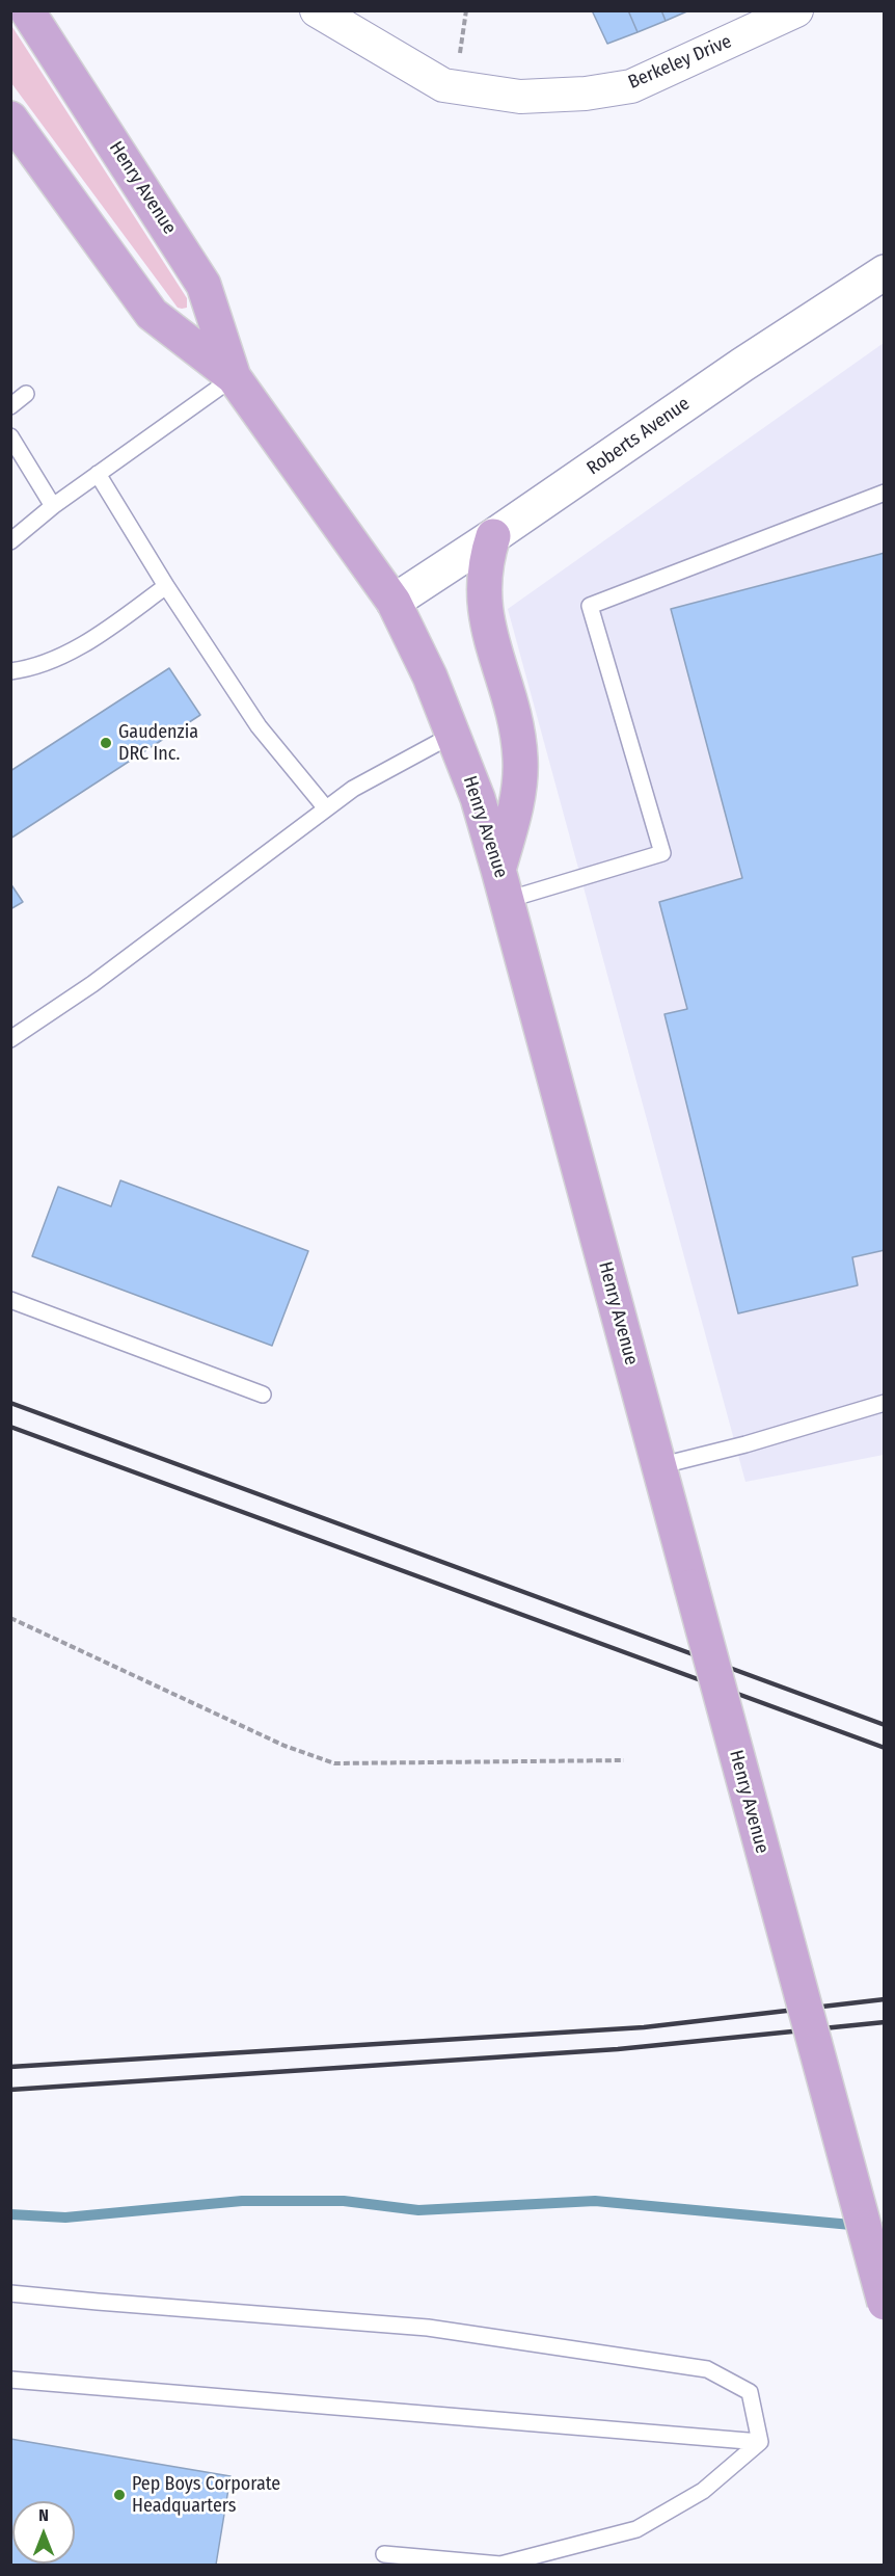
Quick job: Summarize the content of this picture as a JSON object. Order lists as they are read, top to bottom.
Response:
{
  "streets": {
    "main road": ["Henry Avenue", "Roberts Avenue"],
    "street": ["Berkeley Drive"]
  },
  "crossings": [
    ["Henry Avenue", "Roberts Avenue"]
  ],
  "places": ["Gaudenzia DRC Inc.", "Pep Boys Corporate Headquarters"],
  "north": "top"
}
